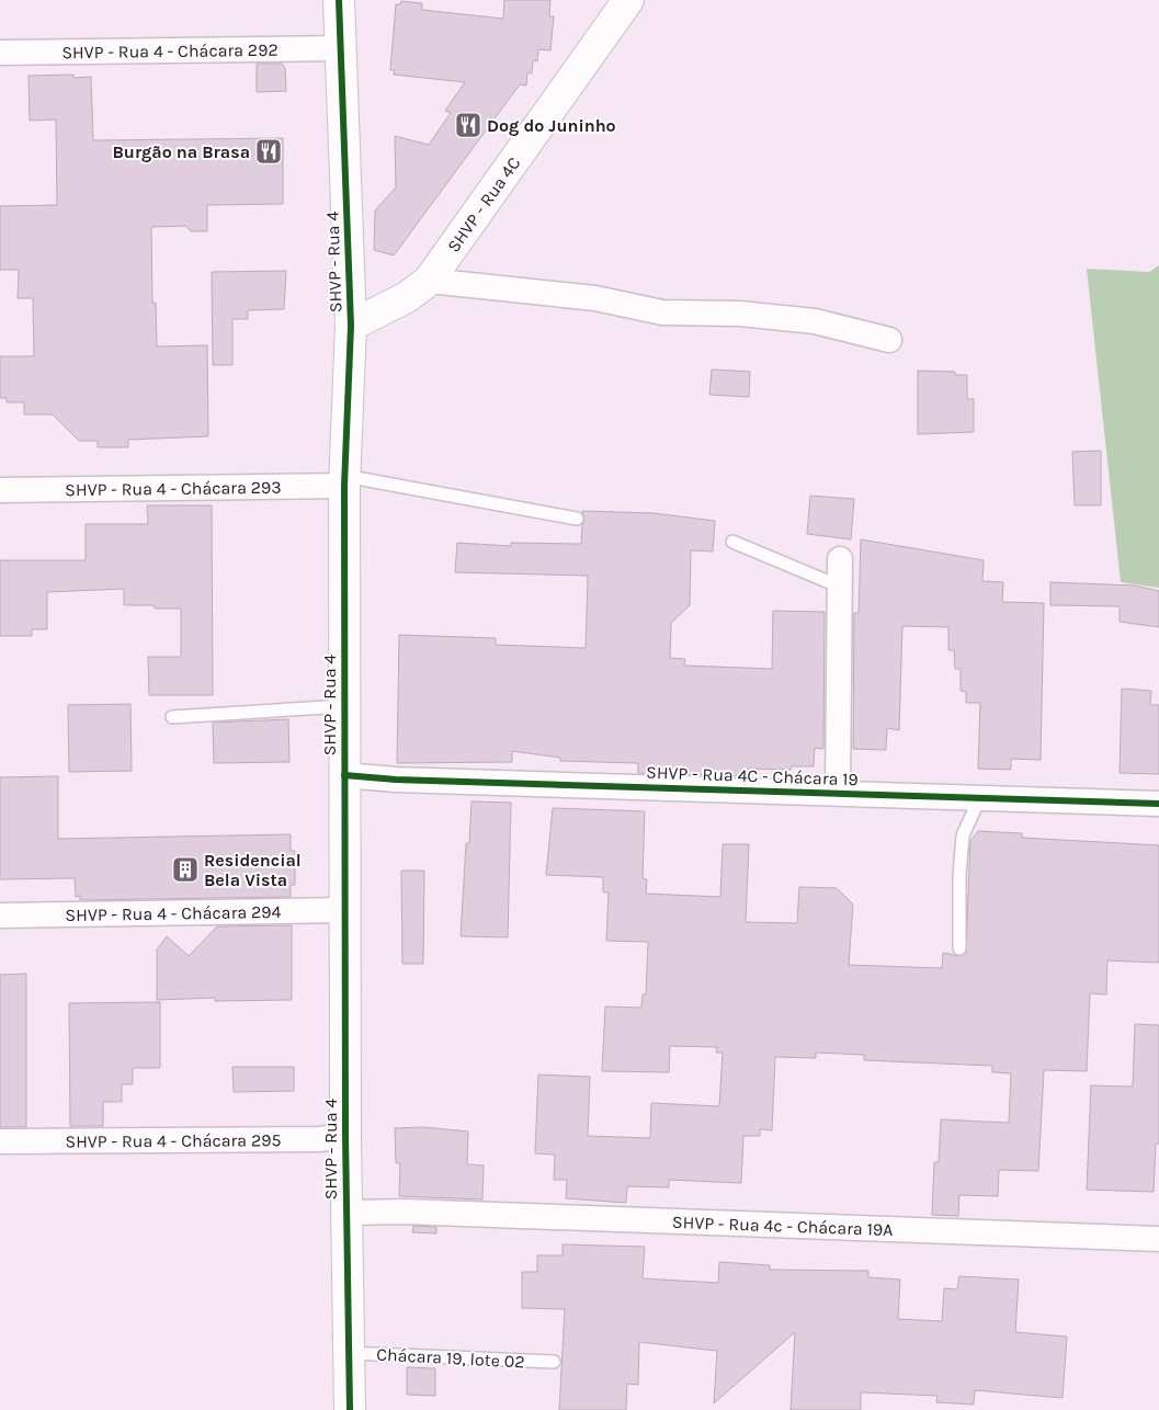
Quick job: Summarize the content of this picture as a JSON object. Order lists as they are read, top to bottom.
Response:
{
  "streets": {
    "street": [
      "SHVP - Rua 4 - Chácara 292",
      "SHVP - Rua 4C",
      "SHVP - Rua 4",
      "SHVP - Rua 4 - Chácara 293",
      "SHVP - Rua 4C - Chácara 19",
      "SHVP - Rua 4 - Chácara 294",
      "SHVP - Rua 4 - Chácara 295",
      "SHVP - Rua 4c - Chácara 19A"
    ],
    "lane": ["Chácara 19, lote 02"]
  },
  "crossings": [
    ["SHVP - Rua 4 - Chácara 292", "SHVP - Rua 4"],
    ["SHVP - Rua 4C", "SHVP - Rua 4"],
    ["SHVP - Rua 4", "SHVP - Rua 4 - Chácara 293"],
    ["SHVP - Rua 4", "SHVP - Rua 4C - Chácara 19"],
    ["SHVP - Rua 4", "SHVP - Rua 4 - Chácara 294"],
    ["SHVP - Rua 4", "SHVP - Rua 4 - Chácara 295"],
    ["SHVP - Rua 4", "SHVP - Rua 4c - Chácara 19A"],
    ["SHVP - Rua 4", "Chácara 19, lote 02"]
  ],
  "places": {
    "restaurant": ["Dog do Juninho", "Burgão na Brasa"],
    "building": ["Residencial Bela Vista"]
  }
}
